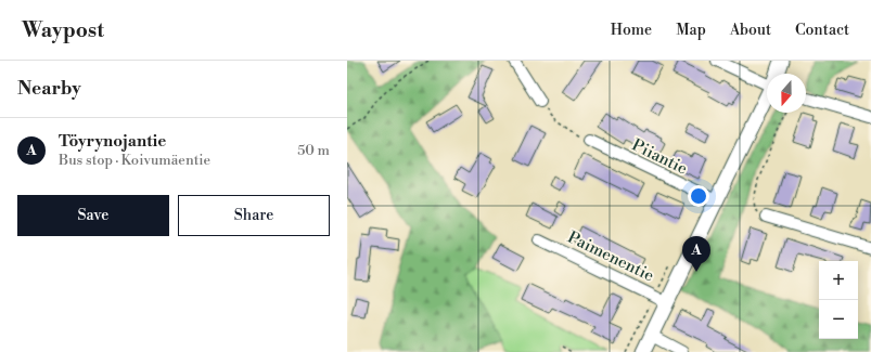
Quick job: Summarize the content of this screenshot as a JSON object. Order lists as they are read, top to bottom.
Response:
{
  "streets": {
    "street": ["Piiantie", "Paimenentie"]
  },
  "north": "bottom",
  "page": {
    "header": "Waypost",
    "nav": [
      "Home",
      "Map",
      "About",
      "Contact"
    ],
    "heading": "Nearby",
    "list": [
      {
        "mark": "A",
        "name": "Töyrynojantie",
        "note": "Bus stop · Koivumäentie",
        "value": "50 m"
      }
    ],
    "buttons": ["Save", "Share"],
    "pins": "A",
    "map_buttons": ["+", "−"]
  }
}
